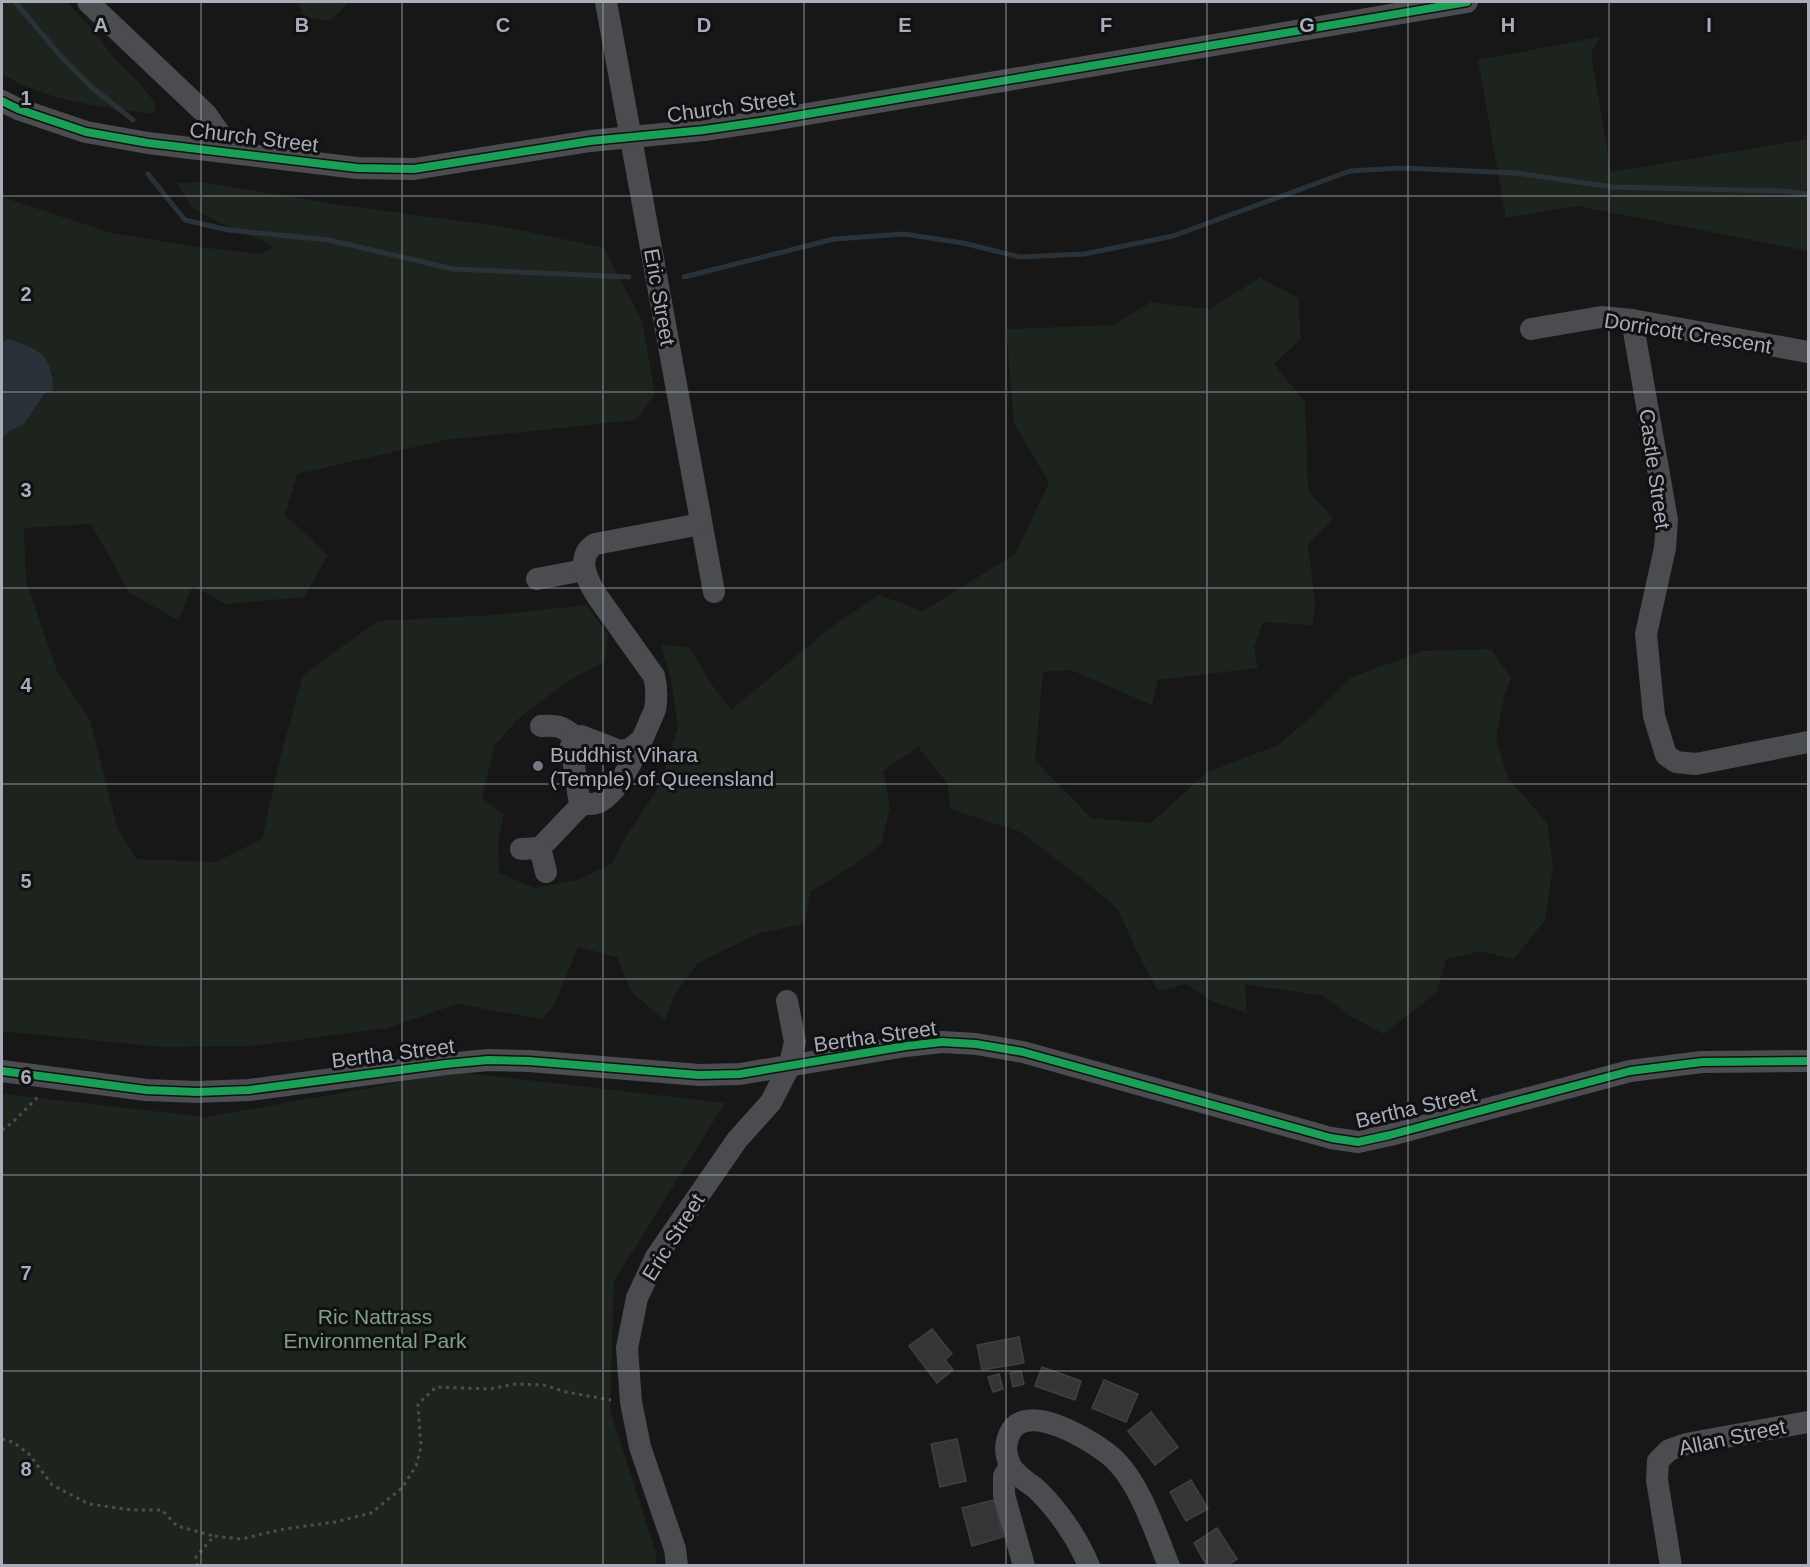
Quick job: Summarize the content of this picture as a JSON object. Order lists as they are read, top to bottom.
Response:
{
  "streets": {
    "street": [
      "Church Street",
      "Eric Street",
      "Dorricott Crescent",
      "Castle Street",
      "Bertha Street",
      "Allan Street"
    ]
  },
  "crossings": [
    ["Church Street", "Eric Street"],
    ["Eric Street", "Bertha Street"],
    ["Dorricott Crescent", "Castle Street"]
  ],
  "parks": ["Ric Nattrass Environmental Park"],
  "places": ["Buddhist Vihara (Temple) of Queensland"],
  "grid": {
    "columns": [
      "A",
      "B",
      "C",
      "D",
      "E",
      "F",
      "G",
      "H",
      "I"
    ],
    "rows": [
      "1",
      "2",
      "3",
      "4",
      "5",
      "6",
      "7",
      "8"
    ]
  }
}
